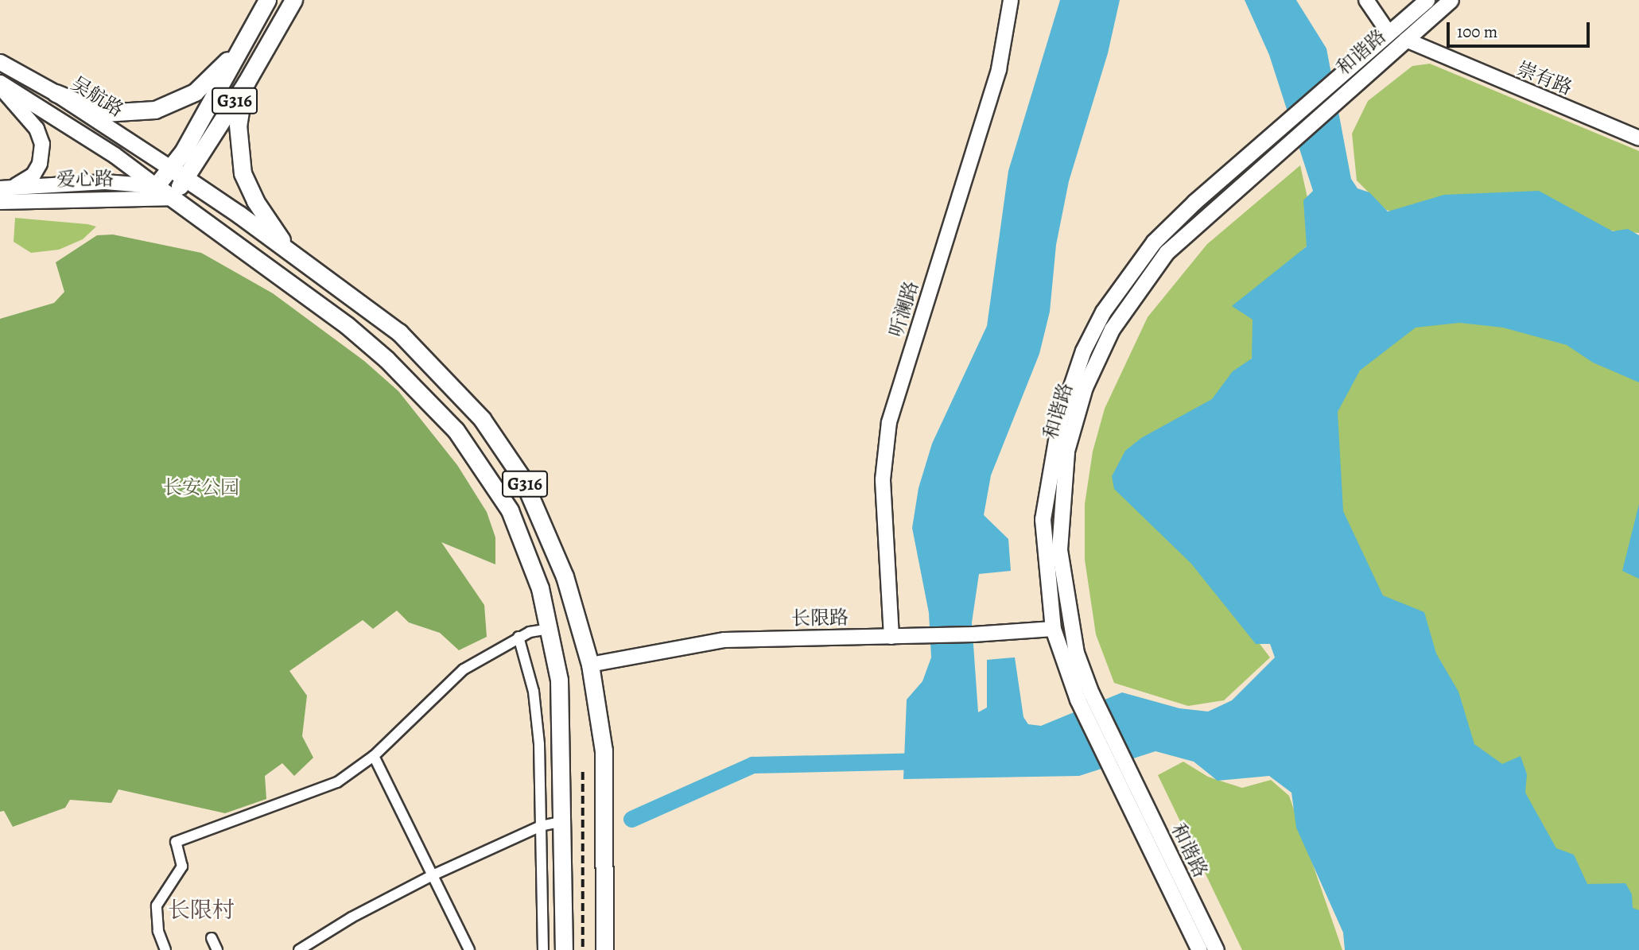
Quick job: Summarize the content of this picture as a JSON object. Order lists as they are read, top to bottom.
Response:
{
  "streets": {
    "highway": ["G316"],
    "main road": ["和谐路", "吴航路"],
    "street": [
      "崇有路",
      "爱心路",
      "听澜路",
      "长限路"
    ]
  },
  "crossings": [
    ["和谐路", "崇有路"],
    ["和谐路", "长限路"],
    ["吴航路", "G316"],
    ["G316", "爱心路"],
    ["G316", "长限路"],
    ["听澜路", "长限路"]
  ],
  "districts": ["长限村"],
  "parks": ["长安公园"],
  "scale_bar": "100 m"
}
